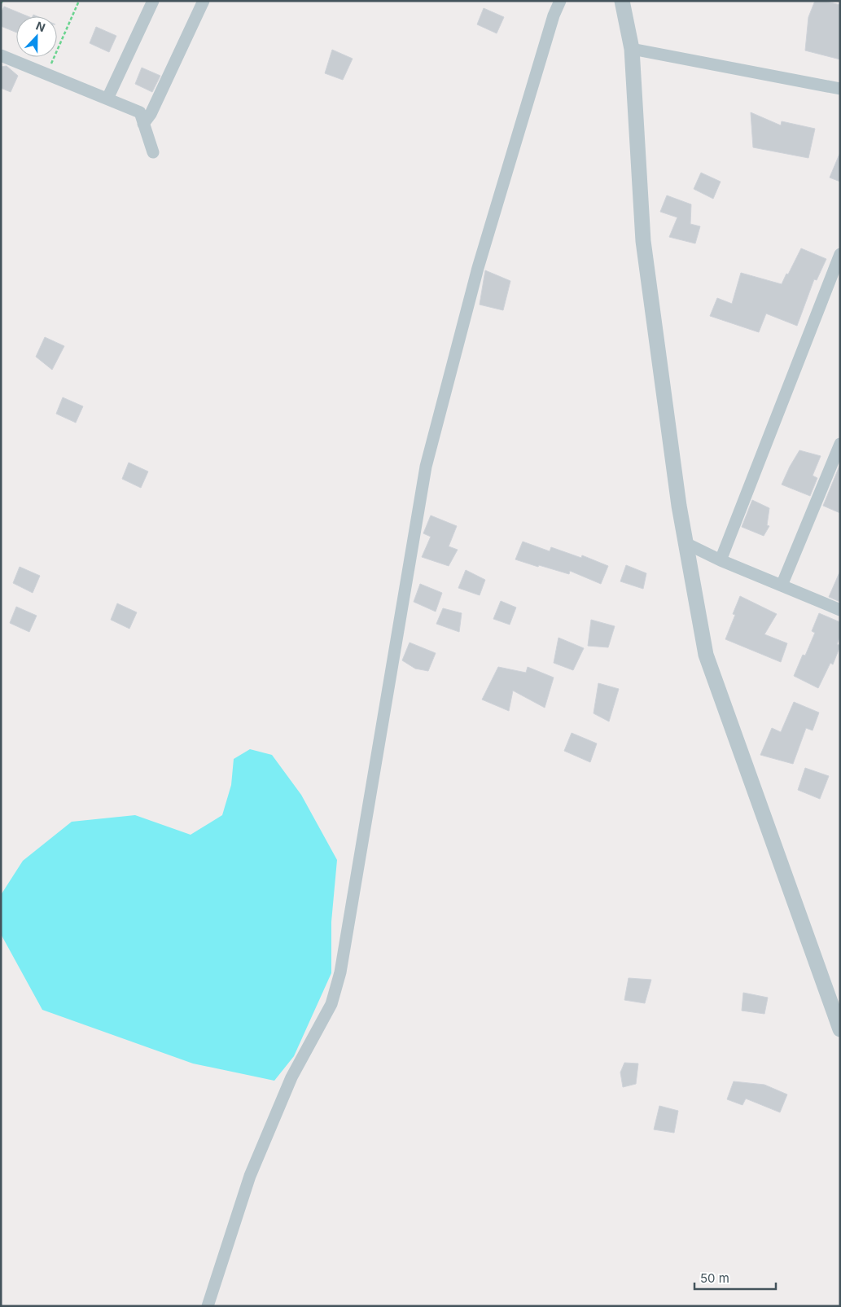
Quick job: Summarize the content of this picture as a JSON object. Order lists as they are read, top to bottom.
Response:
{
  "scale_bar": "50 m",
  "north": "top"
}
